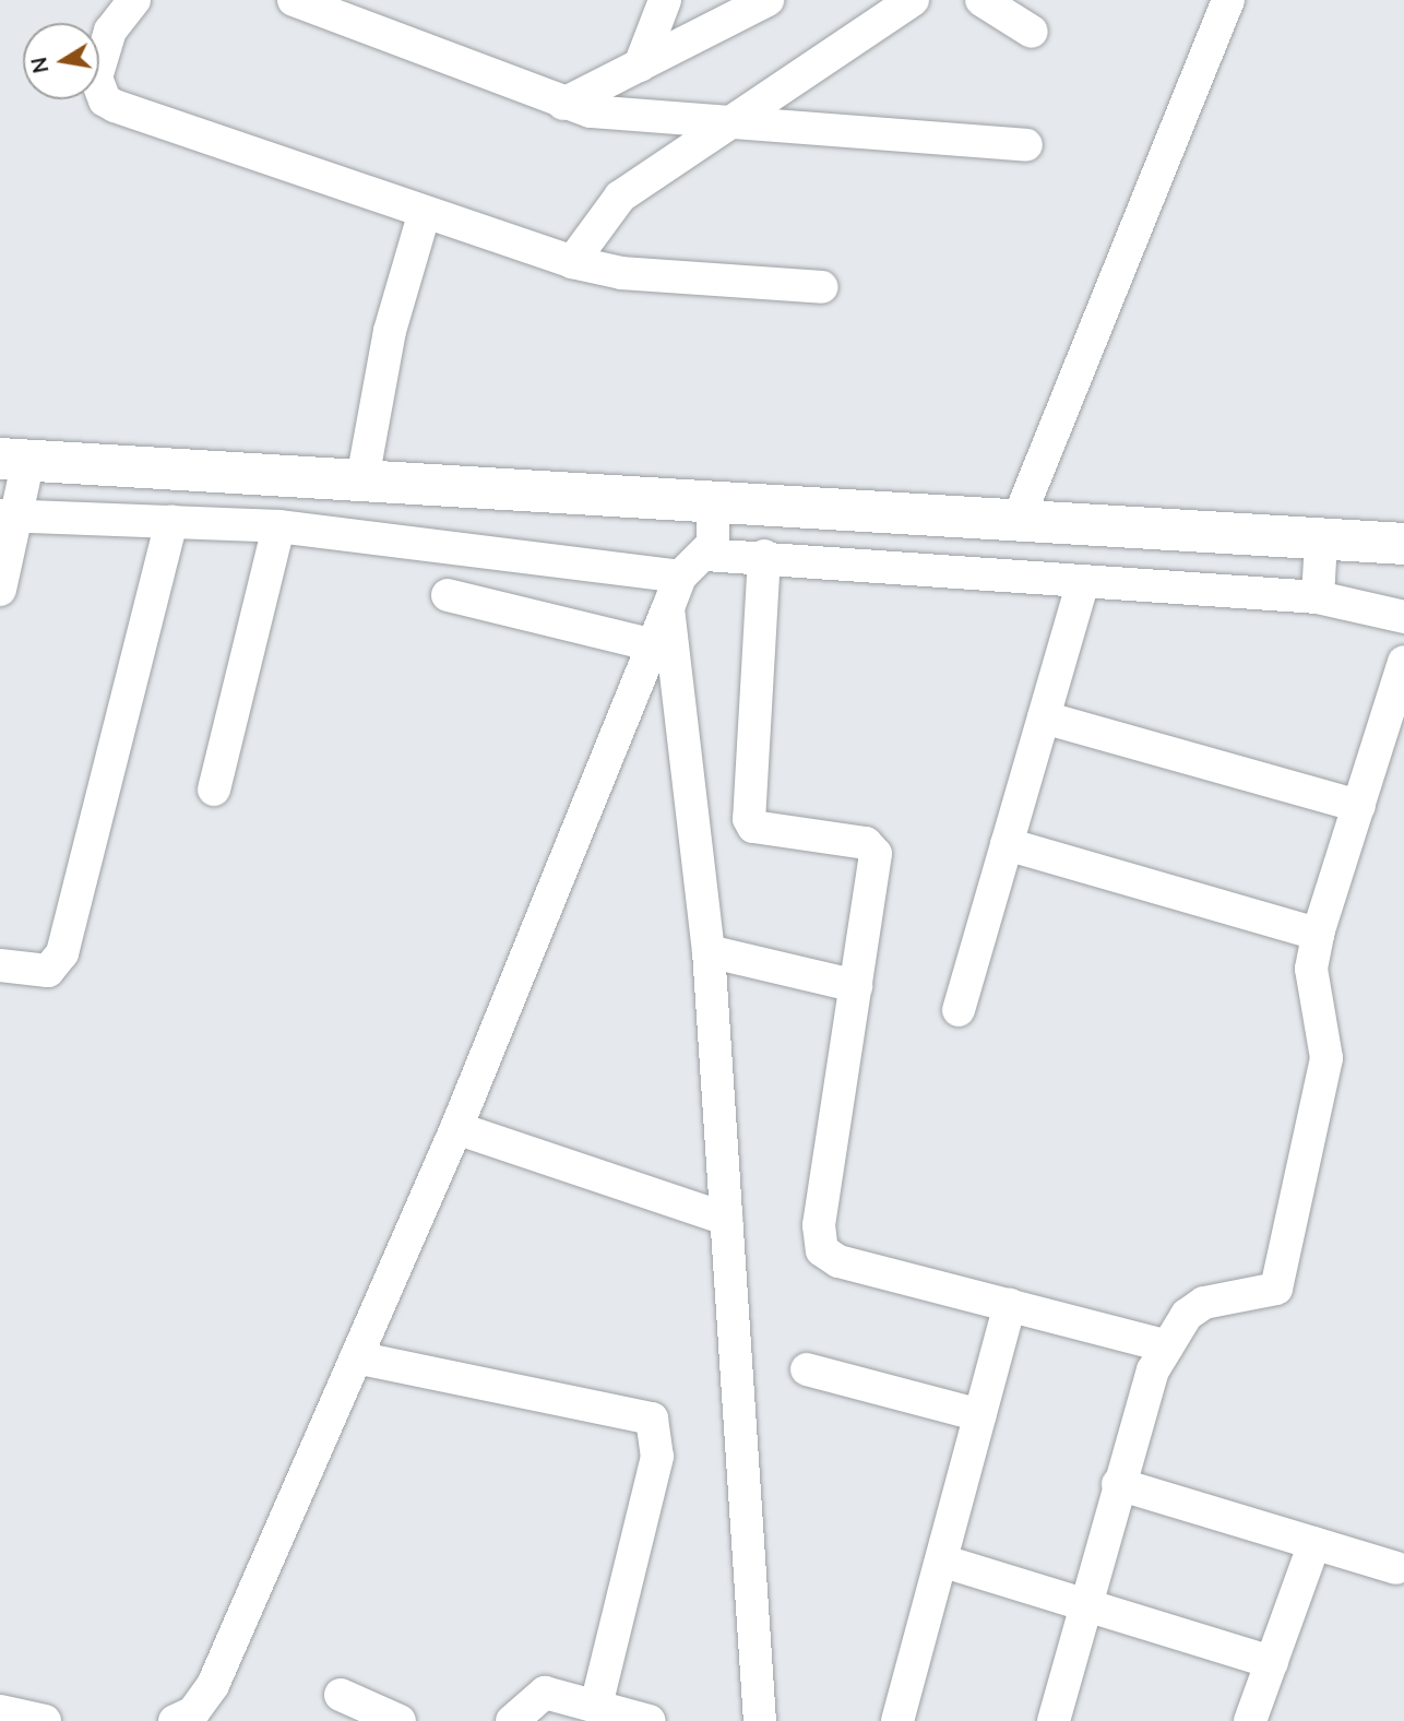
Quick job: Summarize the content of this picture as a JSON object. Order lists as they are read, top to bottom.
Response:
{
  "north": "left"
}
